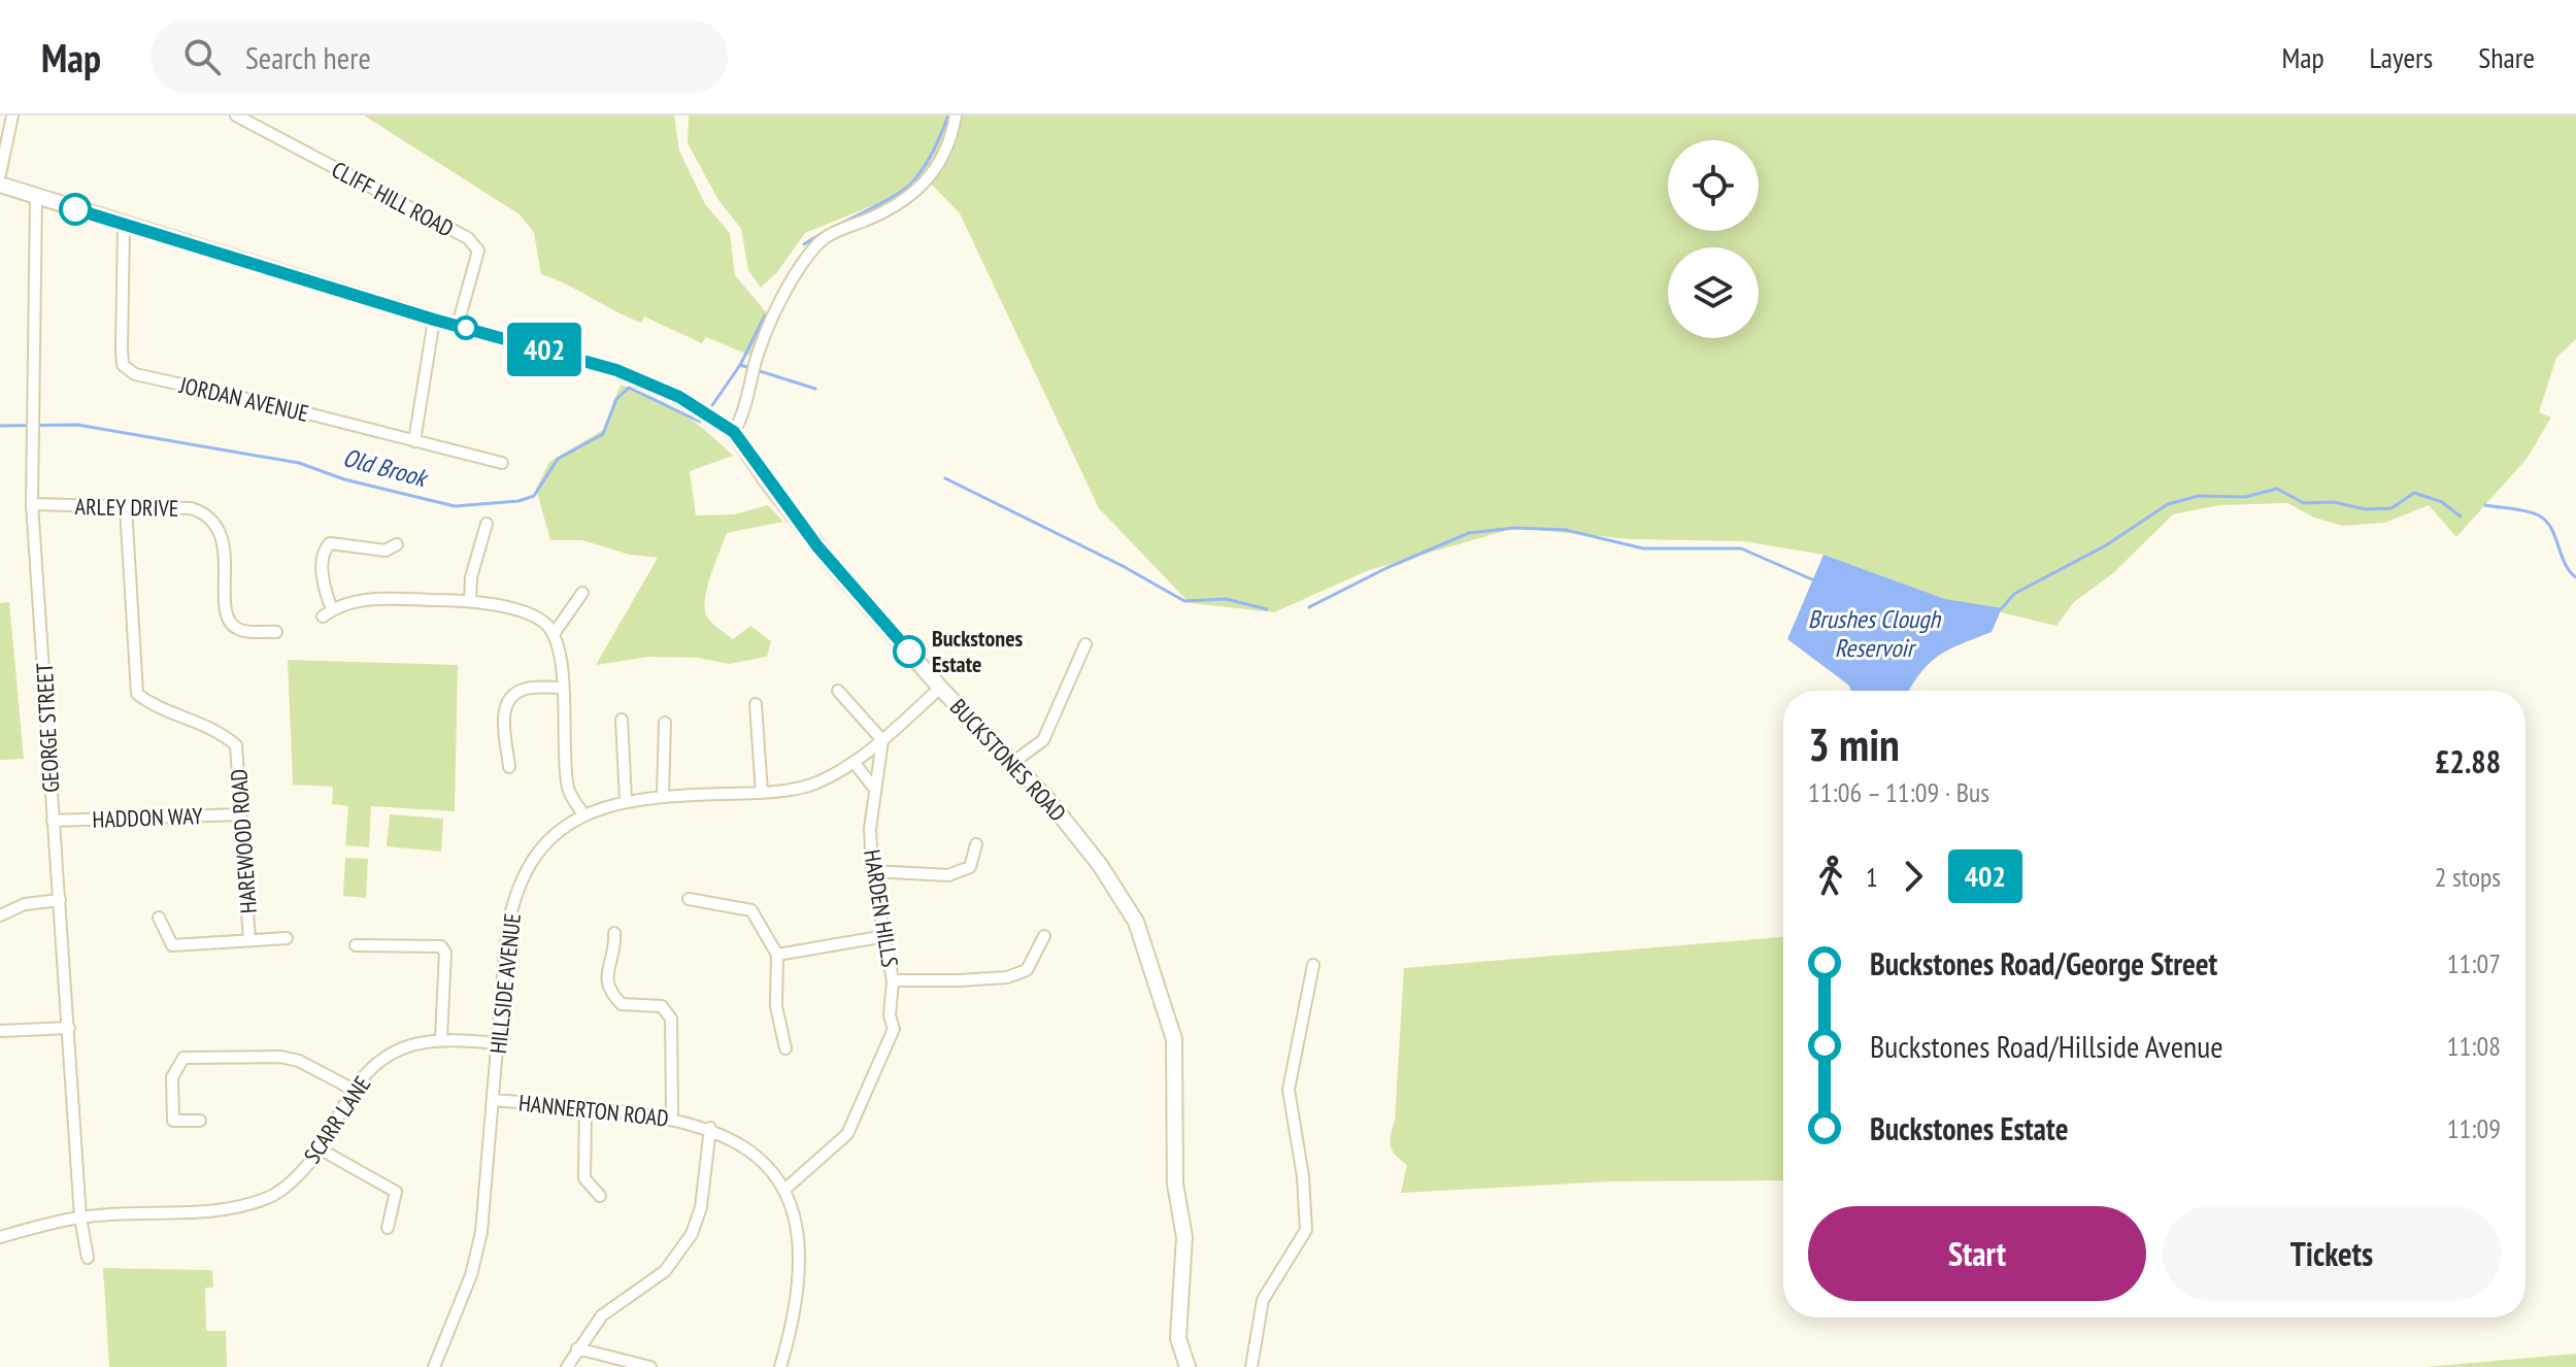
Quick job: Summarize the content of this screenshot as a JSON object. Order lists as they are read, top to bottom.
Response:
{
  "streets": {
    "main road": ["BUCKSTONES ROAD"],
    "street": [
      "CLIFF HILL ROAD",
      "JORDAN AVENUE",
      "ARLEY DRIVE",
      "GEORGE STREET",
      "HADDON WAY",
      "HAREWOOD ROAD",
      "HARDEN HILLS",
      "HILLSIDE AVENUE",
      "HANNERTON ROAD",
      "SCARR LANE"
    ]
  },
  "crossings": [
    ["CLIFF HILL ROAD", "BUCKSTONES ROAD"],
    ["JORDAN AVENUE", "BUCKSTONES ROAD"],
    ["ARLEY DRIVE", "GEORGE STREET"],
    ["ARLEY DRIVE", "HAREWOOD ROAD"],
    ["GEORGE STREET", "BUCKSTONES ROAD"],
    ["GEORGE STREET", "HADDON WAY"],
    ["GEORGE STREET", "SCARR LANE"],
    ["BUCKSTONES ROAD", "HILLSIDE AVENUE"],
    ["HADDON WAY", "HAREWOOD ROAD"],
    ["HARDEN HILLS", "HILLSIDE AVENUE"],
    ["HARDEN HILLS", "HANNERTON ROAD"],
    ["HILLSIDE AVENUE", "HANNERTON ROAD"],
    ["HILLSIDE AVENUE", "SCARR LANE"]
  ],
  "water": ["Old Brook", "Brushes Clough Reservoir"],
  "places": ["Buckstones Estate"],
  "lines": ["bus line 402"],
  "page": {
    "header": "Map",
    "search": "Search here",
    "nav": ["Map", "Layers", "Share"],
    "on_map": "402",
    "heading": ["3 min", "11:06 – 11:09 · Bus", "£2.88"],
    "legs": ["1", "402", "2 stops"],
    "list": [
      {
        "name": "Buckstones Road/George Street",
        "value": "11:07"
      },
      {
        "name": "Buckstones Road/Hillside Avenue",
        "value": "11:08"
      },
      {
        "name": "Buckstones Estate",
        "value": "11:09"
      }
    ],
    "buttons": ["Start", "Tickets"]
  }
}
